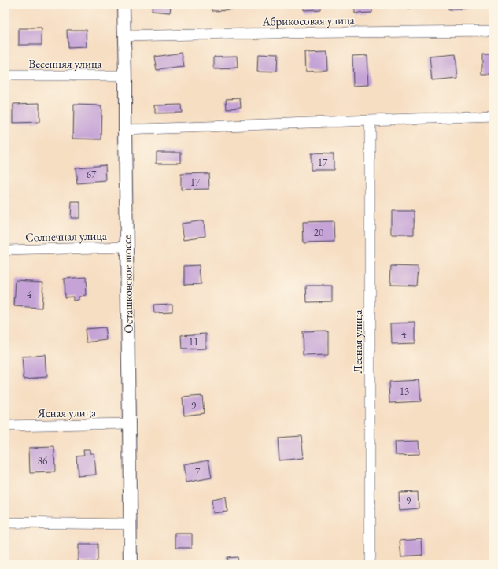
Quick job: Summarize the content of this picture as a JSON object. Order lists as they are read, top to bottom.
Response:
{
  "streets": {
    "street": [
      "Абрикосовая улица",
      "Весенняя улица",
      "Солнечная улица",
      "Осташковское шоссе",
      "Лесная улица",
      "Ясная улица"
    ]
  },
  "crossings": [
    ["Абрикосовая улица", "Осташковское шоссе"],
    ["Весенняя улица", "Осташковское шоссе"],
    ["Солнечная улица", "Осташковское шоссе"],
    ["Осташковское шоссе", "Ясная улица"]
  ],
  "house_numbers": [
    "17",
    "67",
    "17",
    "20",
    "4",
    "4",
    "11",
    "13",
    "9",
    "86",
    "7",
    "9"
  ]
}
